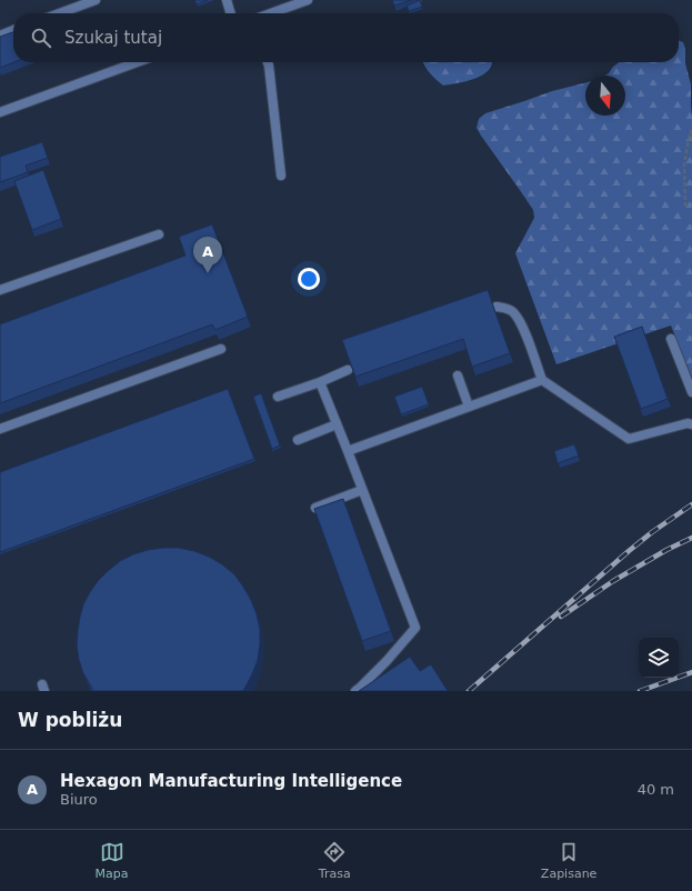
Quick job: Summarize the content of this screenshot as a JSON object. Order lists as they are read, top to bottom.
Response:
{
  "north": "bottom",
  "page": {
    "search": "Szukaj tutaj",
    "pins": "A",
    "heading": "W pobliżu",
    "list": [
      {
        "mark": "A",
        "name": "Hexagon Manufacturing Intelligence",
        "note": "Biuro",
        "value": "40 m"
      }
    ],
    "nav": ["Mapa", "Trasa", "Zapisane"]
  }
}
